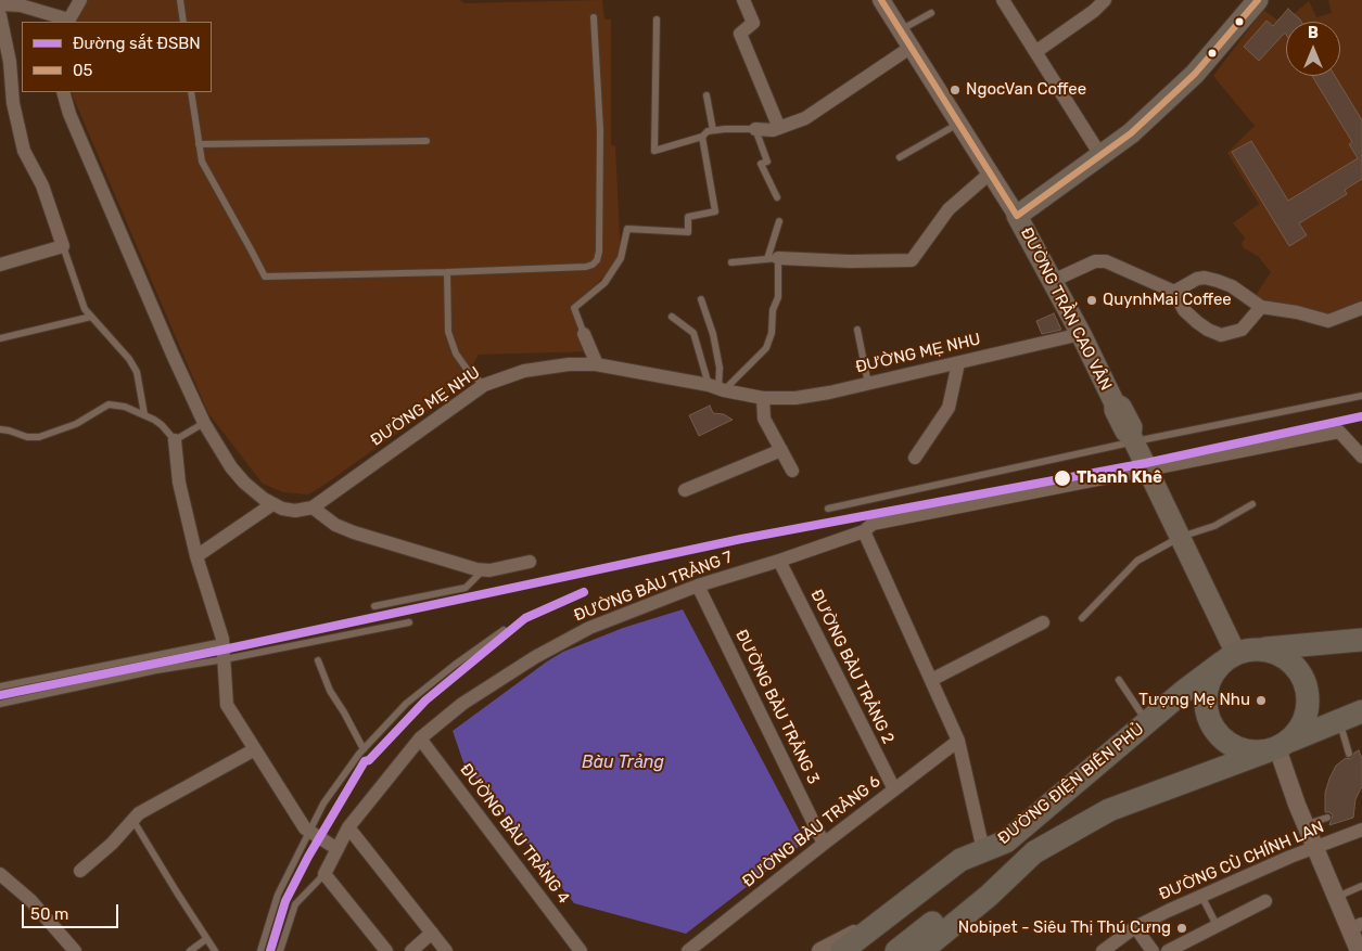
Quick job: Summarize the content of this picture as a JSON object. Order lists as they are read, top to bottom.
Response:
{
  "streets": {
    "main road": ["ĐƯỜNG TRẦN CAO VÂN", "ĐƯỜNG ĐIỆN BIÊN PHỦ"],
    "street": [
      "ĐƯỜNG MẸ NHU",
      "ĐƯỜNG BÀU TRẢNG 7",
      "ĐƯỜNG BÀU TRẢNG 2",
      "ĐƯỜNG BÀU TRẢNG 3",
      "ĐƯỜNG BÀU TRẢNG 6",
      "ĐƯỜNG BÀU TRẢNG 4",
      "ĐƯỜNG CÙ CHÍNH LAN"
    ]
  },
  "crossings": [
    ["ĐƯỜNG TRẦN CAO VÂN", "ĐƯỜNG MẸ NHU"],
    ["ĐƯỜNG BÀU TRẢNG 7", "ĐƯỜNG BÀU TRẢNG 2"],
    ["ĐƯỜNG BÀU TRẢNG 7", "ĐƯỜNG BÀU TRẢNG 3"],
    ["ĐƯỜNG BÀU TRẢNG 7", "ĐƯỜNG BÀU TRẢNG 4"],
    ["ĐƯỜNG BÀU TRẢNG 2", "ĐƯỜNG BÀU TRẢNG 6"],
    ["ĐƯỜNG BÀU TRẢNG 3", "ĐƯỜNG BÀU TRẢNG 6"]
  ],
  "water": ["Bàu Trảng"],
  "places": [
    "NgocVan Coffee",
    "QuynhMai Coffee",
    "Thanh Khê",
    "Tượng Mẹ Nhu",
    "Nobipet - Siêu Thị Thú Cưng"
  ],
  "lines": ["transit line 05", "rail line ĐSBN"],
  "legend": ["Đường sắt ĐSBN", "05"],
  "scale_bar": "50 m",
  "north": "top"
}
